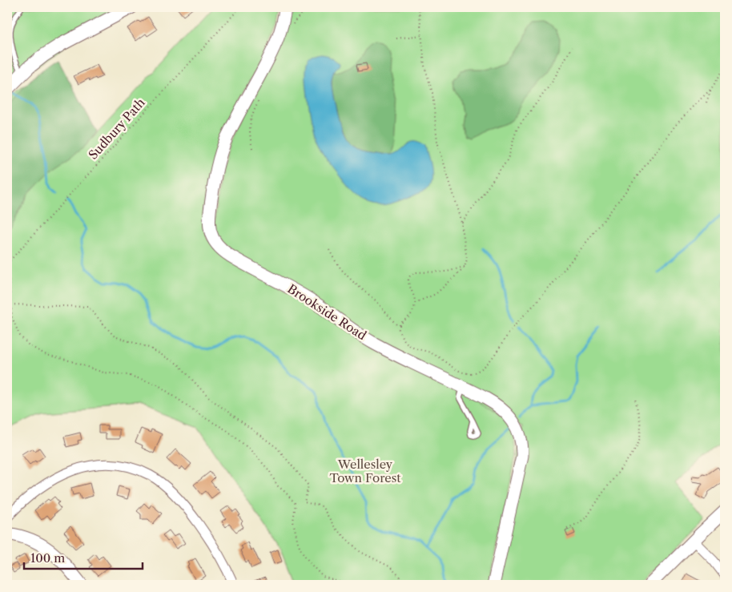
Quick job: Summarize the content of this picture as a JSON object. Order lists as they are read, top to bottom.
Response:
{
  "streets": {
    "street": ["Brookside Road"],
    "path": ["Sudbury Path"]
  },
  "parks": ["Wellesley Town Forest"],
  "scale_bar": "100 m"
}
